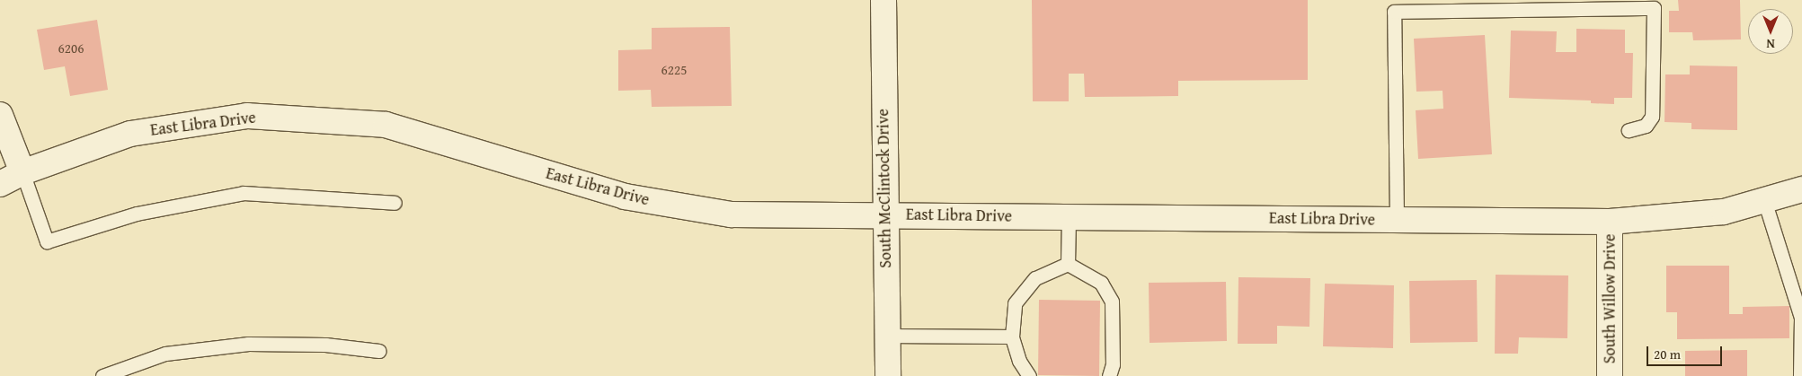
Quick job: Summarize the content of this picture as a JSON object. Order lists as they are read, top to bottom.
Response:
{
  "streets": {
    "street": ["East Libra Drive", "South McClintock Drive", "South Willow Drive"]
  },
  "crossings": [
    ["East Libra Drive", "South McClintock Drive"],
    ["East Libra Drive", "South Willow Drive"]
  ],
  "house_numbers": ["6206", "6225"],
  "scale_bar": "20 m",
  "north": "bottom"
}
